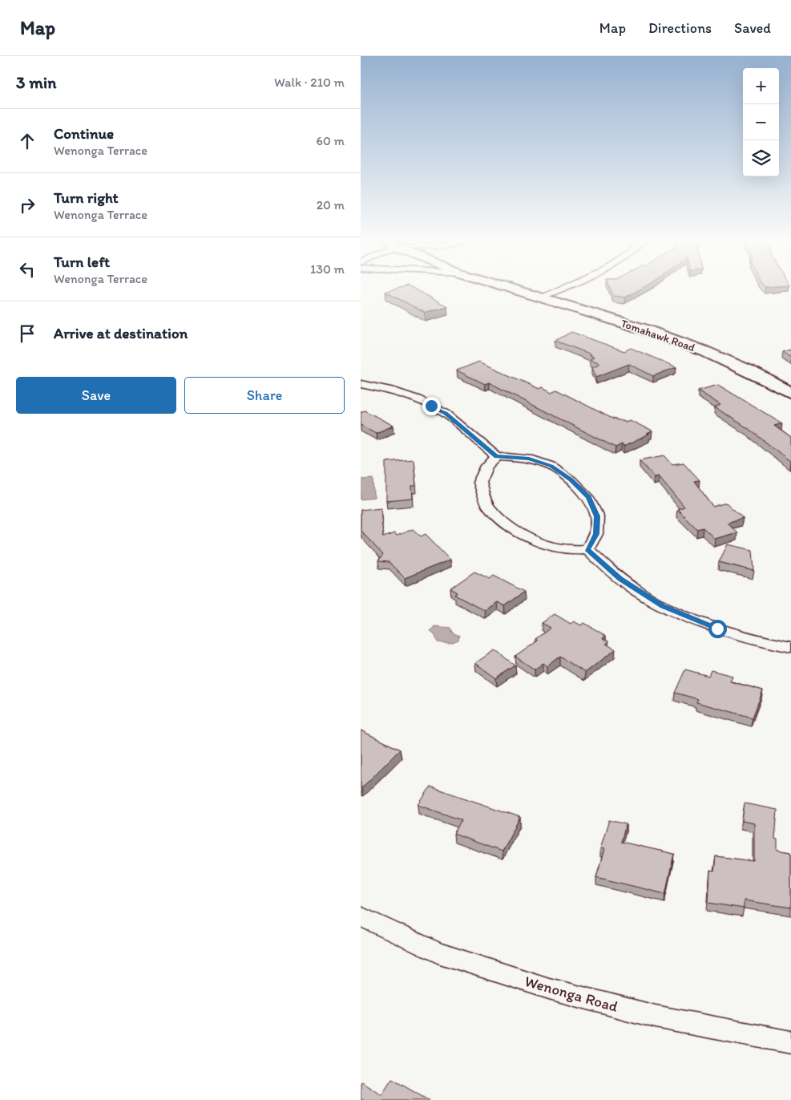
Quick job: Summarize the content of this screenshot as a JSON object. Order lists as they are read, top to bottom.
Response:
{
  "streets": {
    "street": ["Tomahawk Road", "Wenonga Road"]
  },
  "page": {
    "header": "Map",
    "nav": ["Map", "Directions", "Saved"],
    "heading": ["3 min", "Walk · 210 m"],
    "map_buttons": ["+", "−"],
    "list": [
      ["Continue", "Wenonga Terrace", "60 m"],
      ["Turn right", "Wenonga Terrace", "20 m"],
      ["Turn left", "Wenonga Terrace", "130 m"],
      "Arrive at destination"
    ],
    "buttons": ["Save", "Share"]
  }
}
